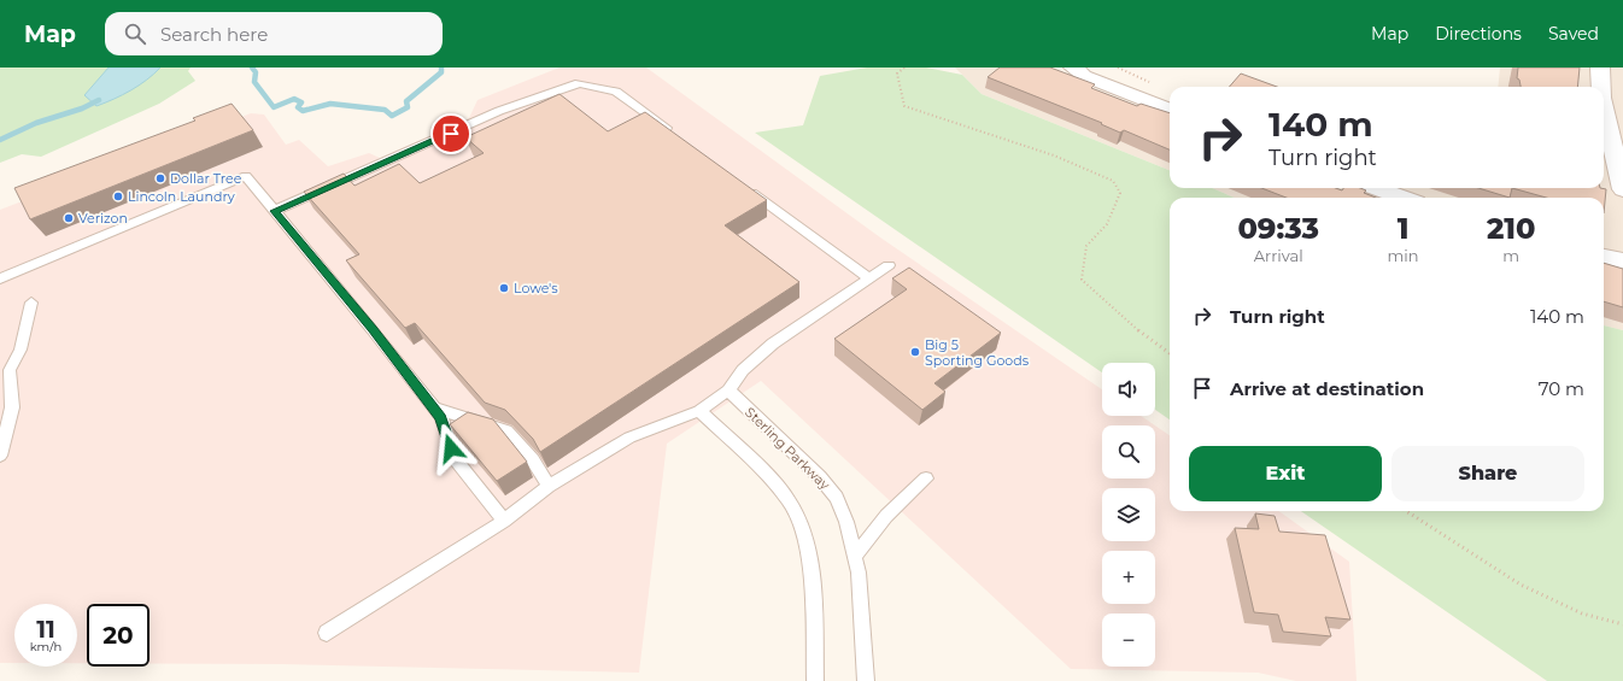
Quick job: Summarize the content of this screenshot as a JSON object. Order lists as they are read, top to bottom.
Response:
{
  "streets": {
    "lane": ["Sterling Parkway"]
  },
  "places": [
    "Dollar Tree",
    "Lincoln Laundry",
    "Verizon",
    "Lowe's",
    "Big 5 Sporting Goods"
  ],
  "page": {
    "header": "Map",
    "search": "Search here",
    "nav": ["Map", "Directions", "Saved"],
    "turn": ["140 m", "Turn right"],
    "eta": [
      "09:33",
      "Arrival",
      "1",
      "min",
      "210",
      "m"
    ],
    "list": [
      {
        "name": "Turn right",
        "value": "140 m"
      },
      {
        "name": "Arrive at destination",
        "value": "70 m"
      }
    ],
    "map_buttons": ["+", "−"],
    "buttons": ["Exit", "Share"],
    "speed": "11 km/h",
    "limit": "20"
  }
}
